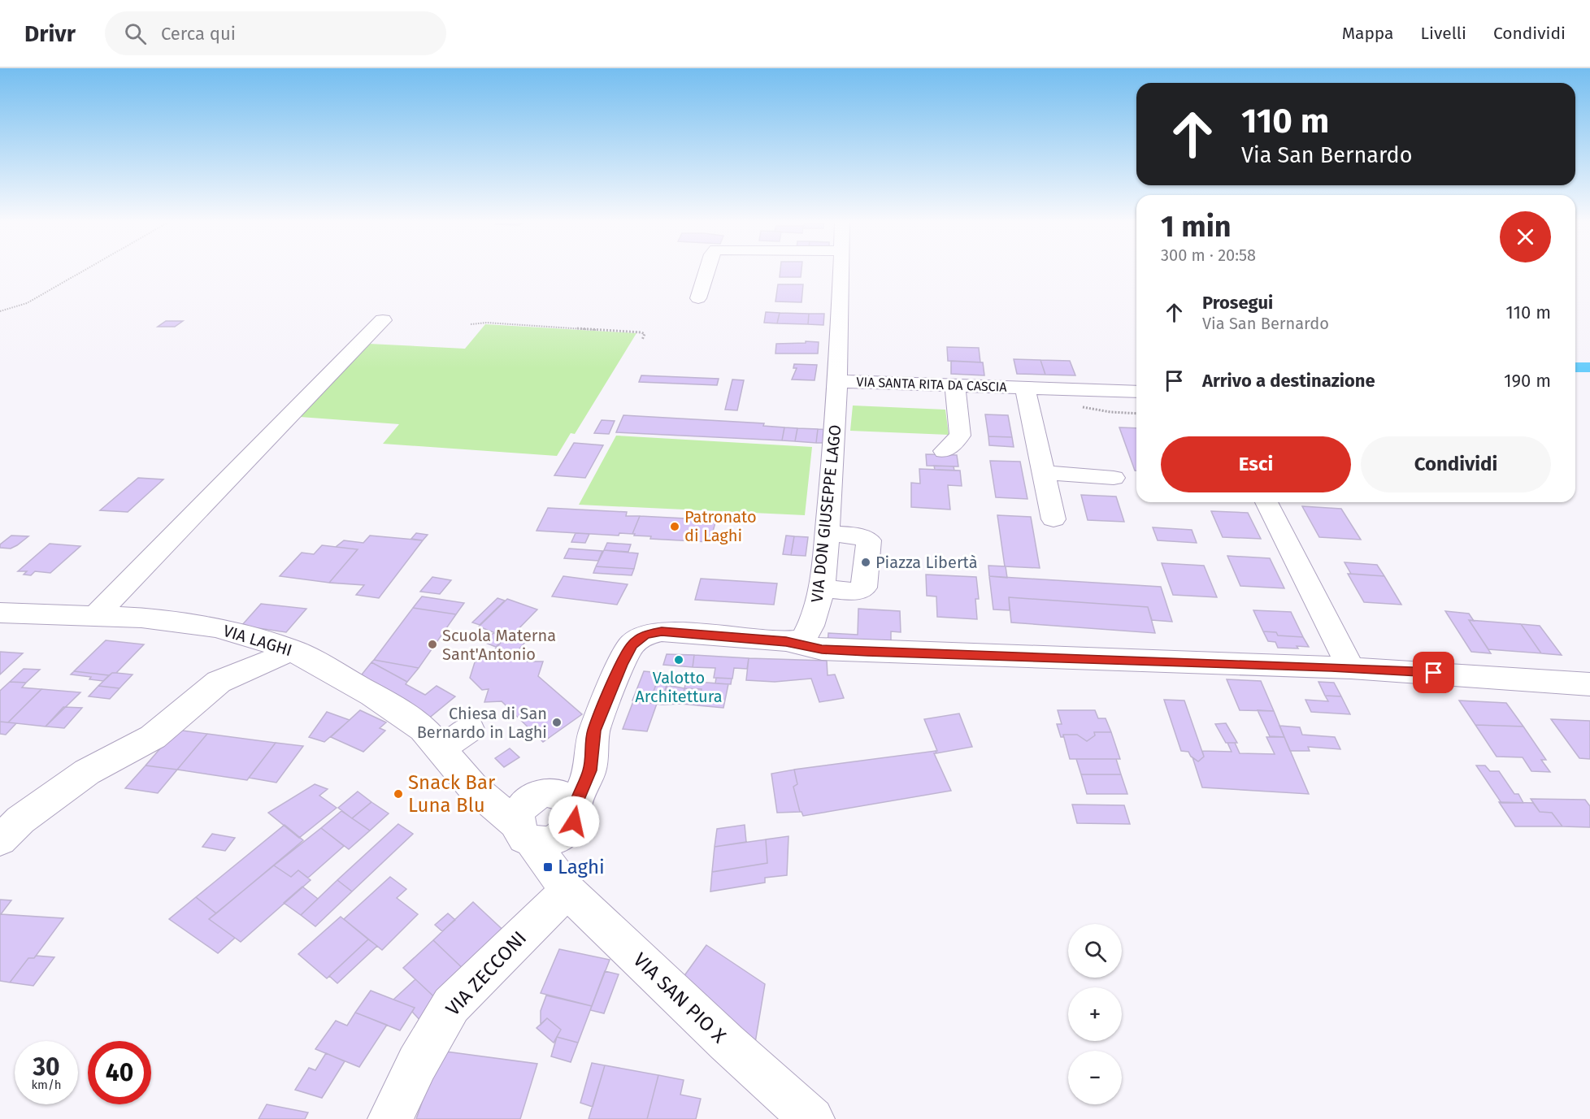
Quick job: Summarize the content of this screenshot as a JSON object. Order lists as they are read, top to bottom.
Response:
{
  "streets": {
    "street": [
      "VIA SANTA RITA DA CASCIA",
      "VIA DON GIUSEPPE LAGO",
      "VIA LAGHI",
      "VIA ZECCONI",
      "VIA SAN PIO X"
    ]
  },
  "crossings": [
    ["VIA SANTA RITA DA CASCIA", "VIA DON GIUSEPPE LAGO"],
    ["VIA DON GIUSEPPE LAGO", "VIA LAGHI"],
    ["VIA DON GIUSEPPE LAGO", "VIA SAN PIO X"],
    ["VIA LAGHI", "VIA SAN PIO X"],
    ["VIA ZECCONI", "VIA SAN PIO X"]
  ],
  "places": {
    "other": [
      "Patronato di Laghi",
      "Piazza Libertà",
      "Scuola Materna Sant'Antonio",
      "Valotto Architettura",
      "Chiesa di San Bernardo in Laghi",
      "Snack Bar Luna Blu"
    ],
    "transit": ["Laghi"]
  },
  "page": {
    "header": "Drivr",
    "search": "Cerca qui",
    "nav": ["Mappa", "Livelli", "Condividi"],
    "turn": ["110 m", "Via San Bernardo"],
    "heading": ["1 min", "300 m · 20:58"],
    "list": [
      {
        "name": "Prosegui",
        "note": "Via San Bernardo",
        "value": "110 m"
      },
      {
        "name": "Arrivo a destinazione",
        "value": "190 m"
      }
    ],
    "buttons": ["Esci", "Condividi"],
    "map_buttons": ["+", "−"],
    "speed": "30 km/h",
    "limit": "40"
  }
}
